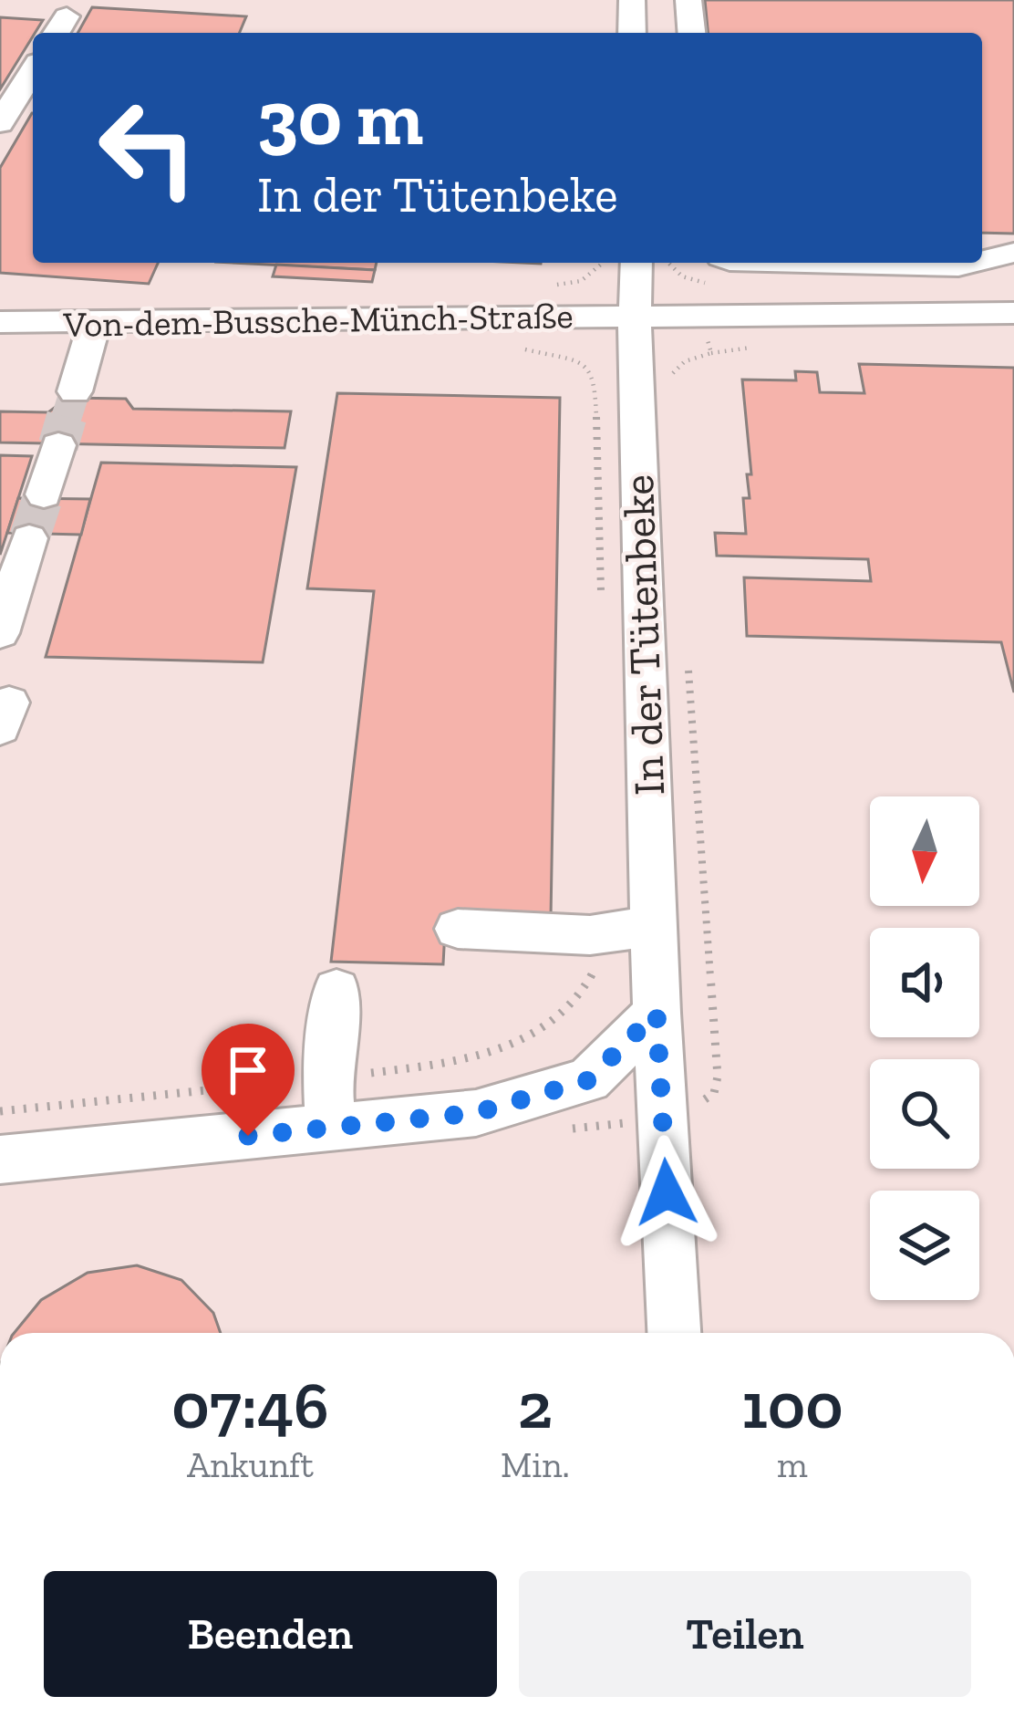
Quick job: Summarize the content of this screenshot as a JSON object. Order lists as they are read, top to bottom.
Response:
{
  "streets": {
    "street": ["Von-dem-Bussche-Münch-Straße", "In der Tütenbeke"]
  },
  "crossings": [
    ["Von-dem-Bussche-Münch-Straße", "In der Tütenbeke"]
  ],
  "north": "bottom",
  "page": {
    "turn": ["30 m", "In der Tütenbeke"],
    "eta": [
      "07:46",
      "Ankunft",
      "2",
      "Min.",
      "100",
      "m"
    ],
    "buttons": ["Beenden", "Teilen"]
  }
}
